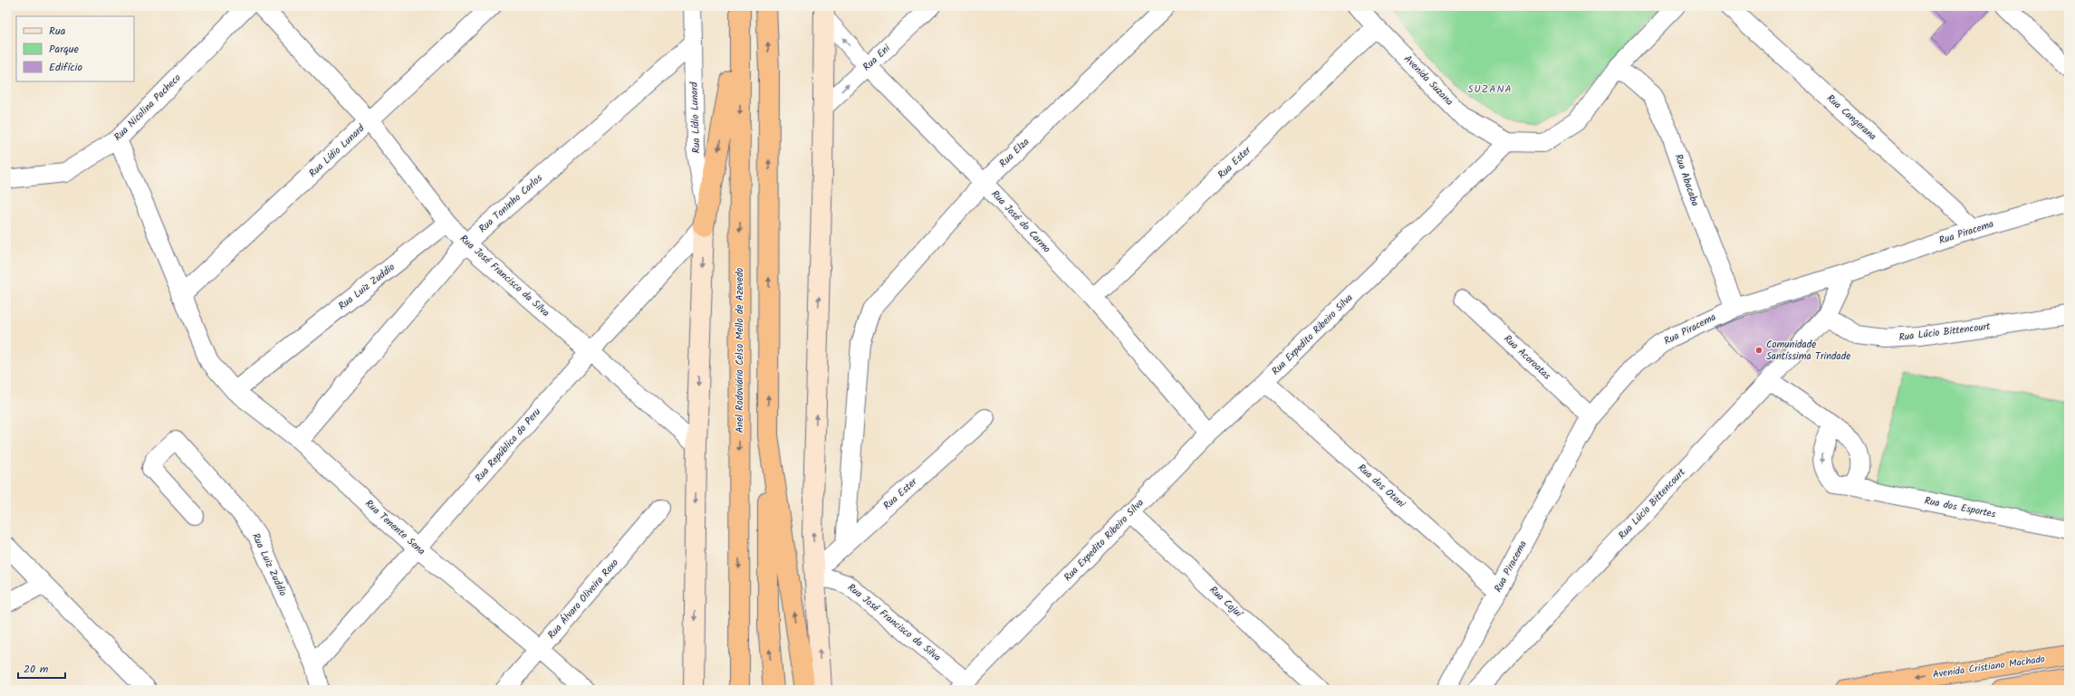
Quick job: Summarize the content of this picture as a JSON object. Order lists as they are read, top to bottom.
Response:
{
  "streets": {
    "highway": ["Anel Rodoviário Celso Mello de Azevedo", "Avenida Cristiano Machado"],
    "street": [
      "Rua Eni",
      "Avenida Suzana",
      "Rua Nicolina Pacheco",
      "Rua Lídio Lunard",
      "Rua Cangerana",
      "Rua Elza",
      "Rua Ester",
      "Rua Abacaba",
      "Rua Toninho Carlos",
      "Rua José do Carmo",
      "Rua Piracema",
      "Rua José Francisco da Silva",
      "Rua Luiz Zuddio",
      "Rua Lúcio Bittencourt",
      "Rua Expedito Ribeiro Silva",
      "Rua Acoroatas",
      "Rua República do Peru",
      "Rua dos Otoni",
      "Rua dos Esportes",
      "Rua Tenente Sena",
      "Rua Álvaro Oliveira Roxo",
      "Rua Cajuí"
    ]
  },
  "crossings": [
    ["Rua Eni", "Rua José do Carmo"],
    ["Avenida Suzana", "Rua Ester"],
    ["Avenida Suzana", "Rua Expedito Ribeiro Silva"],
    ["Rua Lídio Lunard", "Rua Toninho Carlos"],
    ["Rua Lídio Lunard", "Rua José Francisco da Silva"],
    ["Rua Lídio Lunard", "Rua República do Peru"],
    ["Rua Lídio Lunard", "Rua Tenente Sena"],
    ["Rua Cangerana", "Rua Piracema"],
    ["Rua Elza", "Rua Ester"],
    ["Rua Elza", "Rua José do Carmo"],
    ["Rua Ester", "Rua José do Carmo"],
    ["Rua Ester", "Rua José Francisco da Silva"],
    ["Rua Abacaba", "Rua Piracema"],
    ["Rua Toninho Carlos", "Rua José Francisco da Silva"],
    ["Rua Toninho Carlos", "Rua Tenente Sena"],
    ["Rua José do Carmo", "Rua Expedito Ribeiro Silva"],
    ["Rua Piracema", "Rua Lúcio Bittencourt"],
    ["Rua Piracema", "Rua Acoroatas"],
    ["Rua Piracema", "Rua dos Otoni"],
    ["Rua José Francisco da Silva", "Rua Luiz Zuddio"],
    ["Rua José Francisco da Silva", "Rua Expedito Ribeiro Silva"],
    ["Rua José Francisco da Silva", "Rua República do Peru"],
    ["Rua Luiz Zuddio", "Rua República do Peru"],
    ["Rua Luiz Zuddio", "Rua Tenente Sena"],
    ["Rua Expedito Ribeiro Silva", "Rua dos Otoni"],
    ["Rua Expedito Ribeiro Silva", "Rua Cajuí"],
    ["Rua República do Peru", "Rua Tenente Sena"],
    ["Rua Tenente Sena", "Rua Álvaro Oliveira Roxo"]
  ],
  "one_way": ["Rua Eni", "Avenida Cristiano Machado"],
  "districts": ["SUZANA"],
  "places": ["Comunidade Santíssima Trindade"],
  "legend": ["Rua", "Parque", "Edifício"],
  "scale_bar": "20 m"
}
